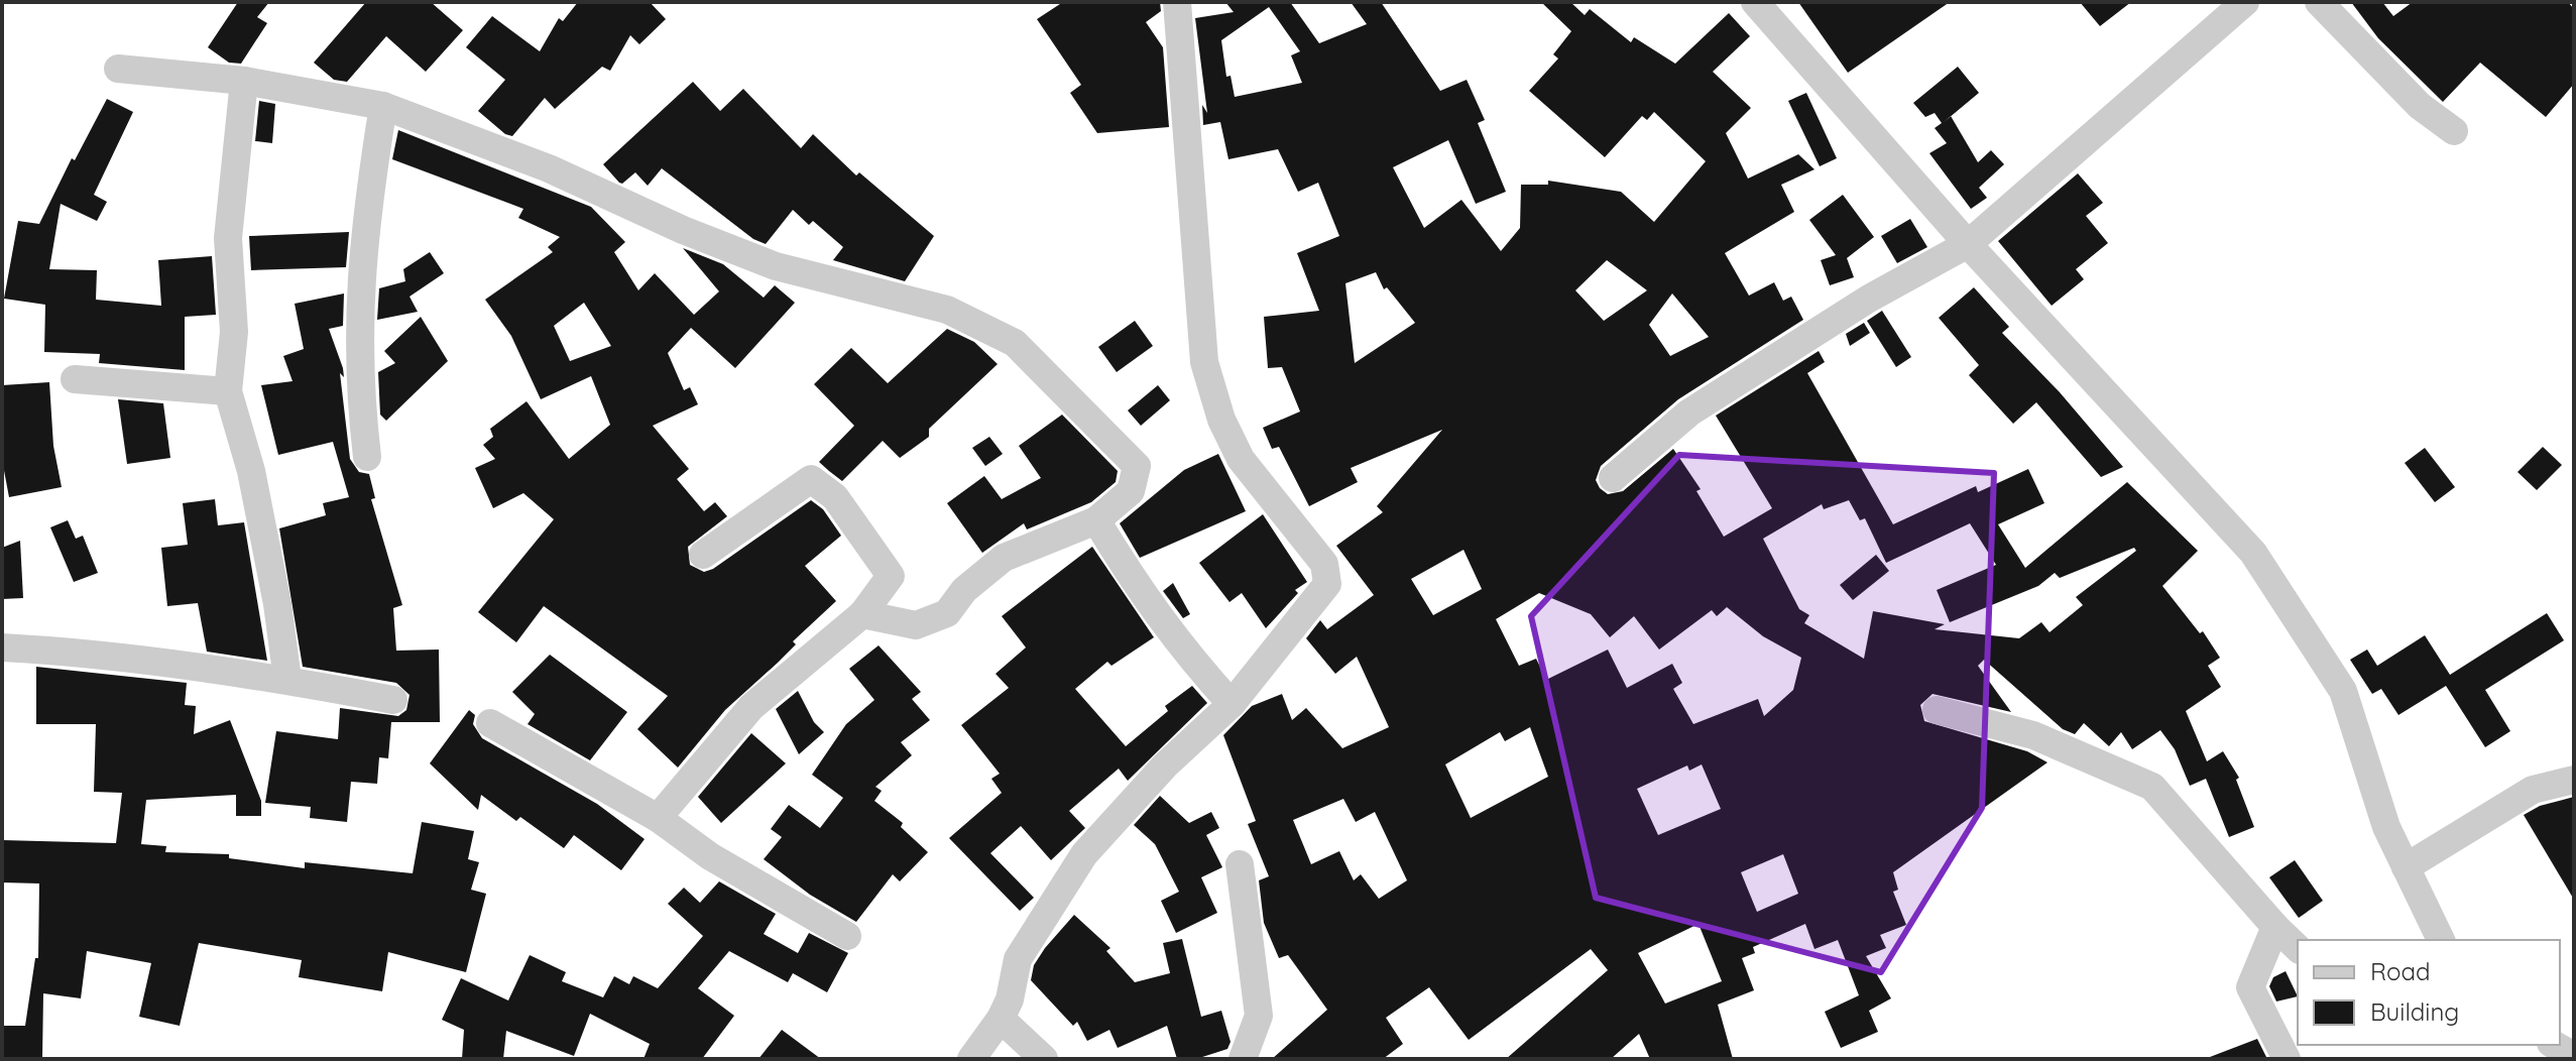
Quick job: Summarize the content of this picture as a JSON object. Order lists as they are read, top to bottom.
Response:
{
  "legend": ["Road", "Building"]
}
